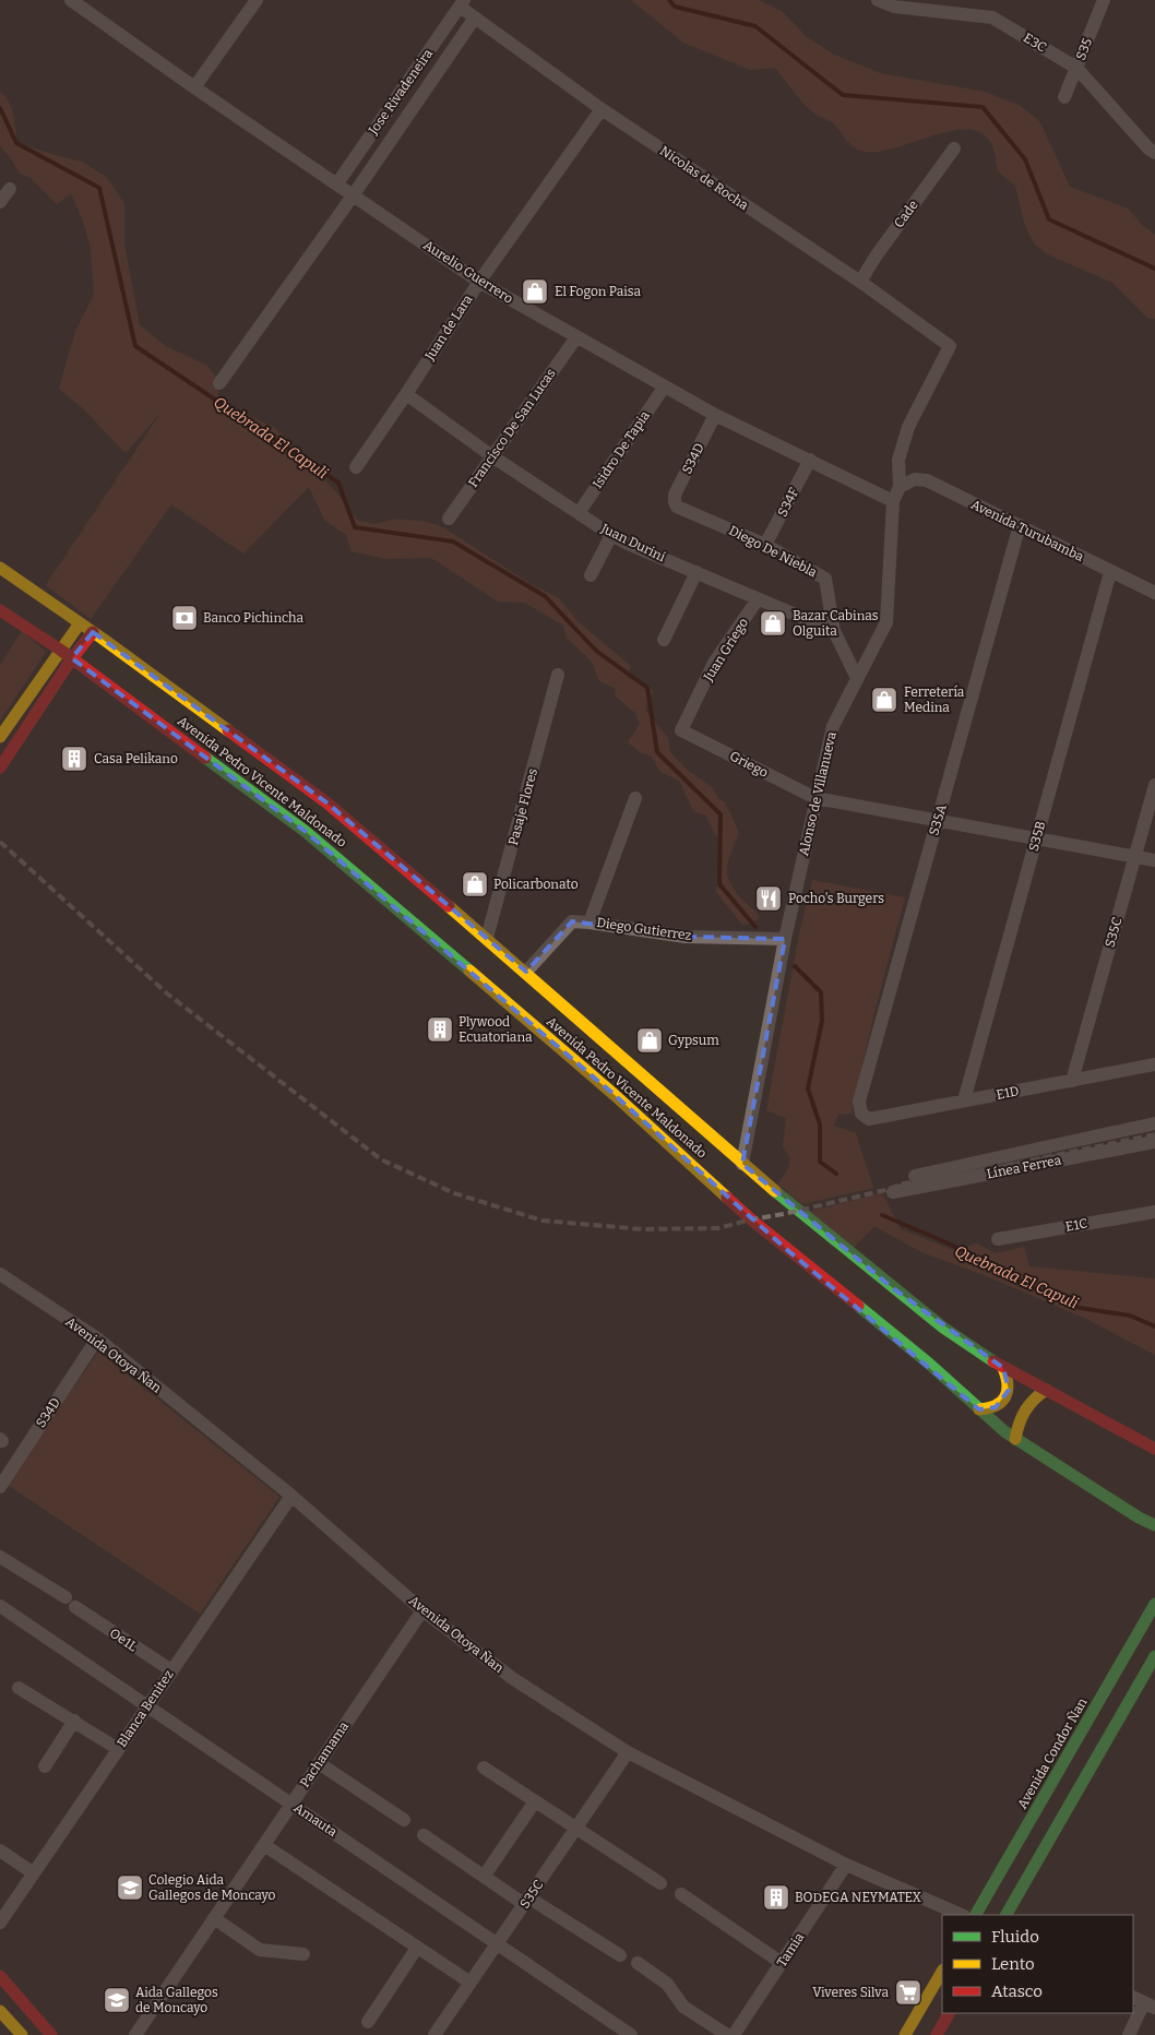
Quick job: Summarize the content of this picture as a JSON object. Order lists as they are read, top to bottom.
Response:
{
  "streets": {
    "main road": ["Avenida Pedro Vicente Maldonado", "Avenida Condor Ñan"],
    "street": [
      "E3C",
      "S35",
      "Jose Rivadeneira",
      "Nicolas de Rocha",
      "Cade",
      "Aurelio Guerrero",
      "Juan de Lara",
      "Francisco De San Lucas",
      "Isidro De Tapia",
      "S34D",
      "S34F",
      "Avenida Turubamba",
      "Juan Durini",
      "Diego De Niebla",
      "Juan Griego",
      "Griego",
      "Alonso de Villanueva",
      "Pasaje Flores",
      "S35A",
      "S35B",
      "Diego Gutierrez",
      "S35C",
      "E1D",
      "Línea Ferrea",
      "E1C",
      "Avenida Otoya Ñan",
      "Oe1L",
      "Blanca Benitez",
      "Pachamama",
      "Amauta",
      "Tamia"
    ]
  },
  "crossings": [
    ["E3C", "S35"],
    ["Jose Rivadeneira", "Nicolas de Rocha"],
    ["Jose Rivadeneira", "Aurelio Guerrero"],
    ["Nicolas de Rocha", "Cade"],
    ["Nicolas de Rocha", "Juan de Lara"],
    ["Nicolas de Rocha", "Alonso de Villanueva"],
    ["Aurelio Guerrero", "Juan de Lara"],
    ["Aurelio Guerrero", "Francisco De San Lucas"],
    ["Aurelio Guerrero", "Isidro De Tapia"],
    ["Aurelio Guerrero", "S34D"],
    ["Aurelio Guerrero", "S34F"],
    ["Aurelio Guerrero", "Alonso de Villanueva"],
    ["Juan de Lara", "Juan Durini"],
    ["Francisco De San Lucas", "Juan Durini"],
    ["Isidro De Tapia", "Juan Durini"],
    ["S34D", "Diego De Niebla"],
    ["S34D", "Avenida Otoya Ñan"],
    ["S34F", "Diego De Niebla"],
    ["Avenida Turubamba", "Alonso de Villanueva"],
    ["Avenida Turubamba", "S35A"],
    ["Avenida Turubamba", "S35B"],
    ["Juan Durini", "Diego De Niebla"],
    ["Juan Durini", "Juan Griego"],
    ["Juan Griego", "Griego"],
    ["Griego", "Alonso de Villanueva"],
    ["Griego", "S35A"],
    ["Griego", "S35B"],
    ["Griego", "S35C"],
    ["Avenida Pedro Vicente Maldonado", "Alonso de Villanueva"],
    ["Avenida Pedro Vicente Maldonado", "Pasaje Flores"],
    ["Avenida Pedro Vicente Maldonado", "Diego Gutierrez"],
    ["Alonso de Villanueva", "Diego Gutierrez"],
    ["S35A", "E1D"],
    ["S35B", "E1D"],
    ["S35C", "E1D"],
    ["S35C", "Avenida Otoya Ñan"],
    ["S35C", "Amauta"],
    ["Avenida Otoya Ñan", "Blanca Benitez"],
    ["Avenida Otoya Ñan", "Pachamama"],
    ["Avenida Otoya Ñan", "Tamia"],
    ["Oe1L", "Blanca Benitez"],
    ["Blanca Benitez", "Amauta"],
    ["Pachamama", "Amauta"]
  ],
  "water": ["Quebrada El Capuli"],
  "places": {
    "shop": [
      "El Fogon Paisa",
      "Bazar Cabinas Olguita",
      "Ferretería Medina",
      "Policarbonato",
      "Gypsum"
    ],
    "bank": ["Banco Pichincha"],
    "building": ["Casa Pelikano", "Plywood Ecuatoriana", "BODEGA NEYMATEX"],
    "restaurant": ["Pocho's Burgers"],
    "school or university": ["Colegio Aida Gallegos de Moncayo", "Aida Gallegos de Moncayo"],
    "supermarket": ["Viveres Silva"]
  },
  "legend": ["Fluido", "Lento", "Atasco"]
}
